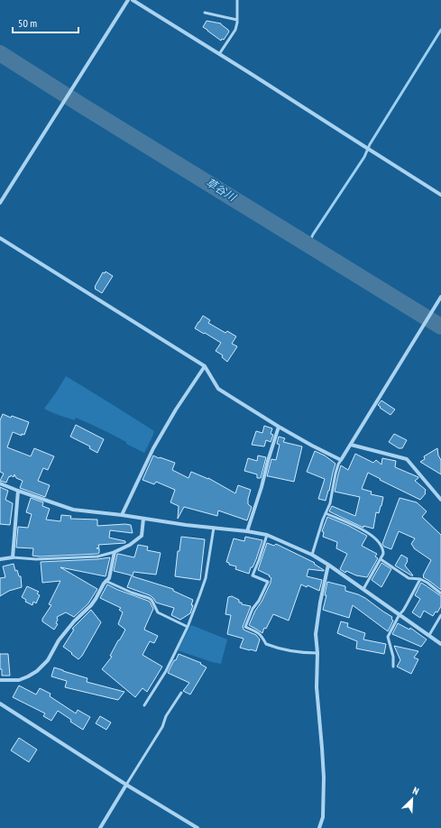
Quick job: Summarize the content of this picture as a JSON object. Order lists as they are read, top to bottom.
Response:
{
  "water": ["草谷川"],
  "scale_bar": "50 m",
  "north": "top right"
}
